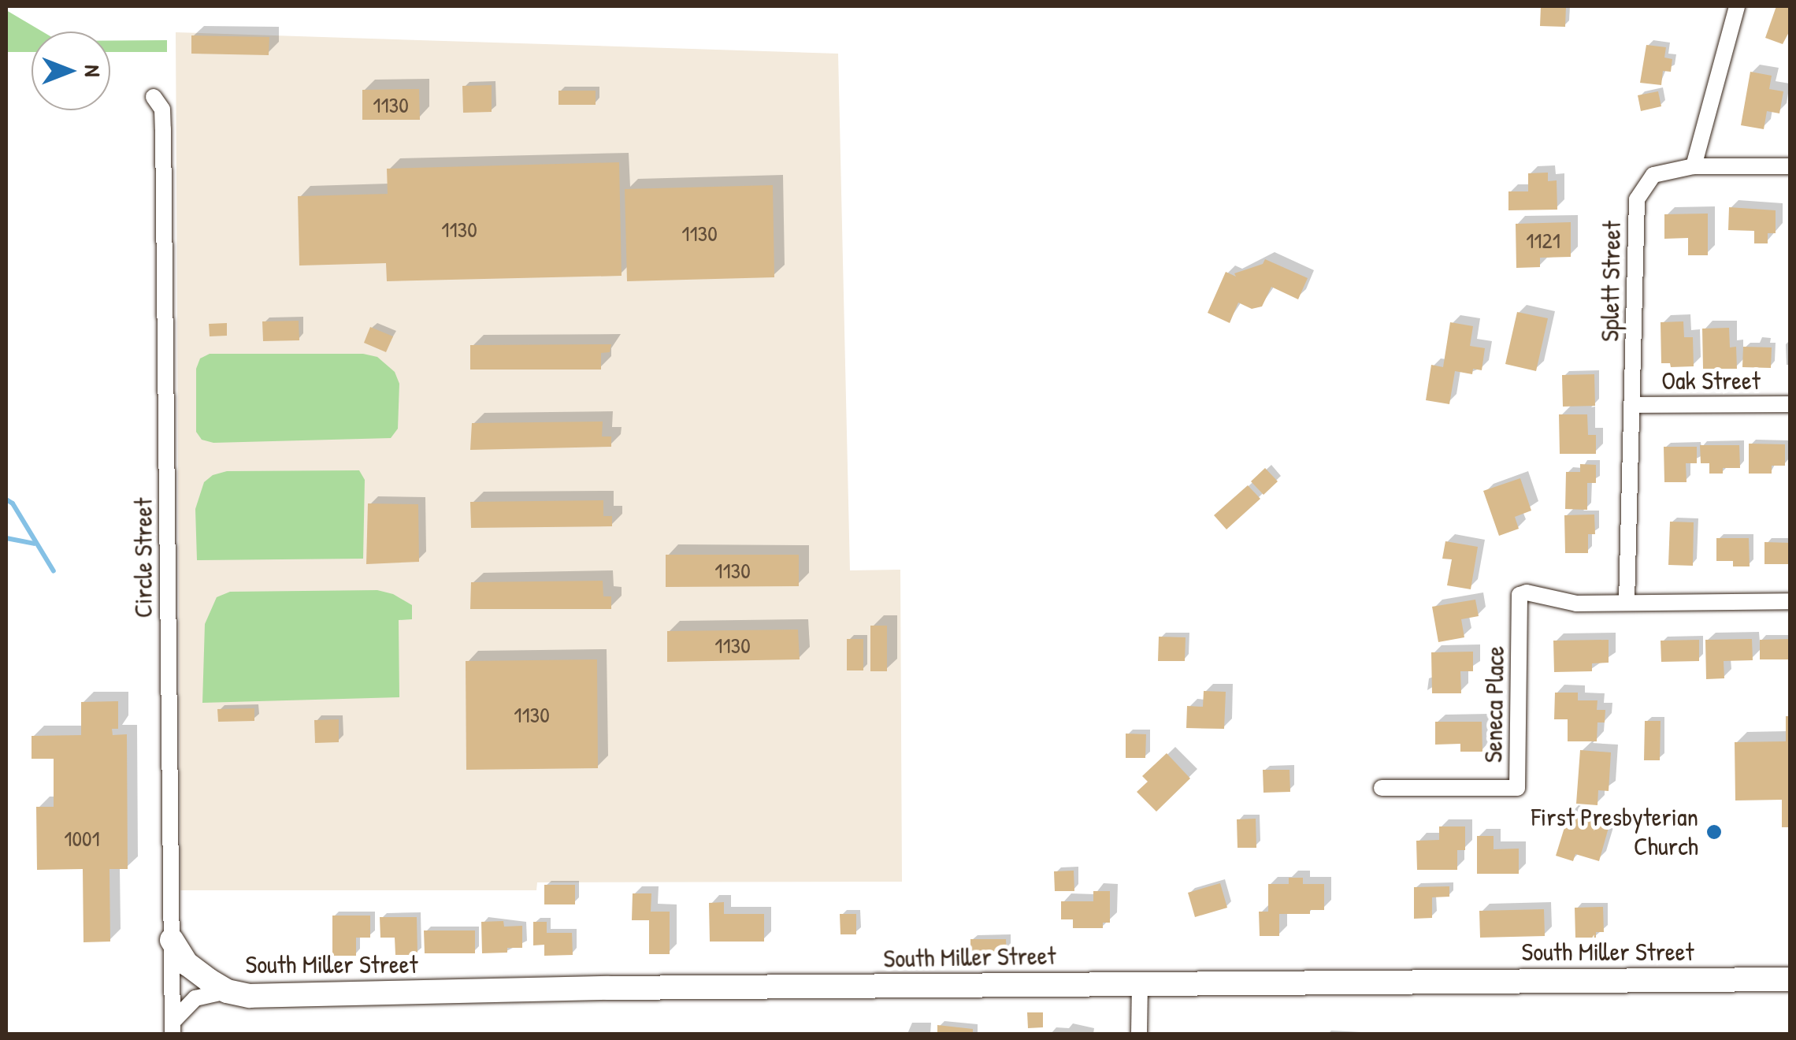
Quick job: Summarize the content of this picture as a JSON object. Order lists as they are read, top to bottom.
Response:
{
  "streets": {
    "street": [
      "Splett Street",
      "Oak Street",
      "Circle Street",
      "Seneca Place",
      "South Miller Street"
    ]
  },
  "crossings": [
    ["Splett Street", "Oak Street"],
    ["Splett Street", "Seneca Place"],
    ["Circle Street", "South Miller Street"]
  ],
  "places": ["First Presbyterian Church"],
  "house_numbers": [
    "1130",
    "1130",
    "1130",
    "1121",
    "1130",
    "1130",
    "1130",
    "1001"
  ],
  "north": "right"
}
